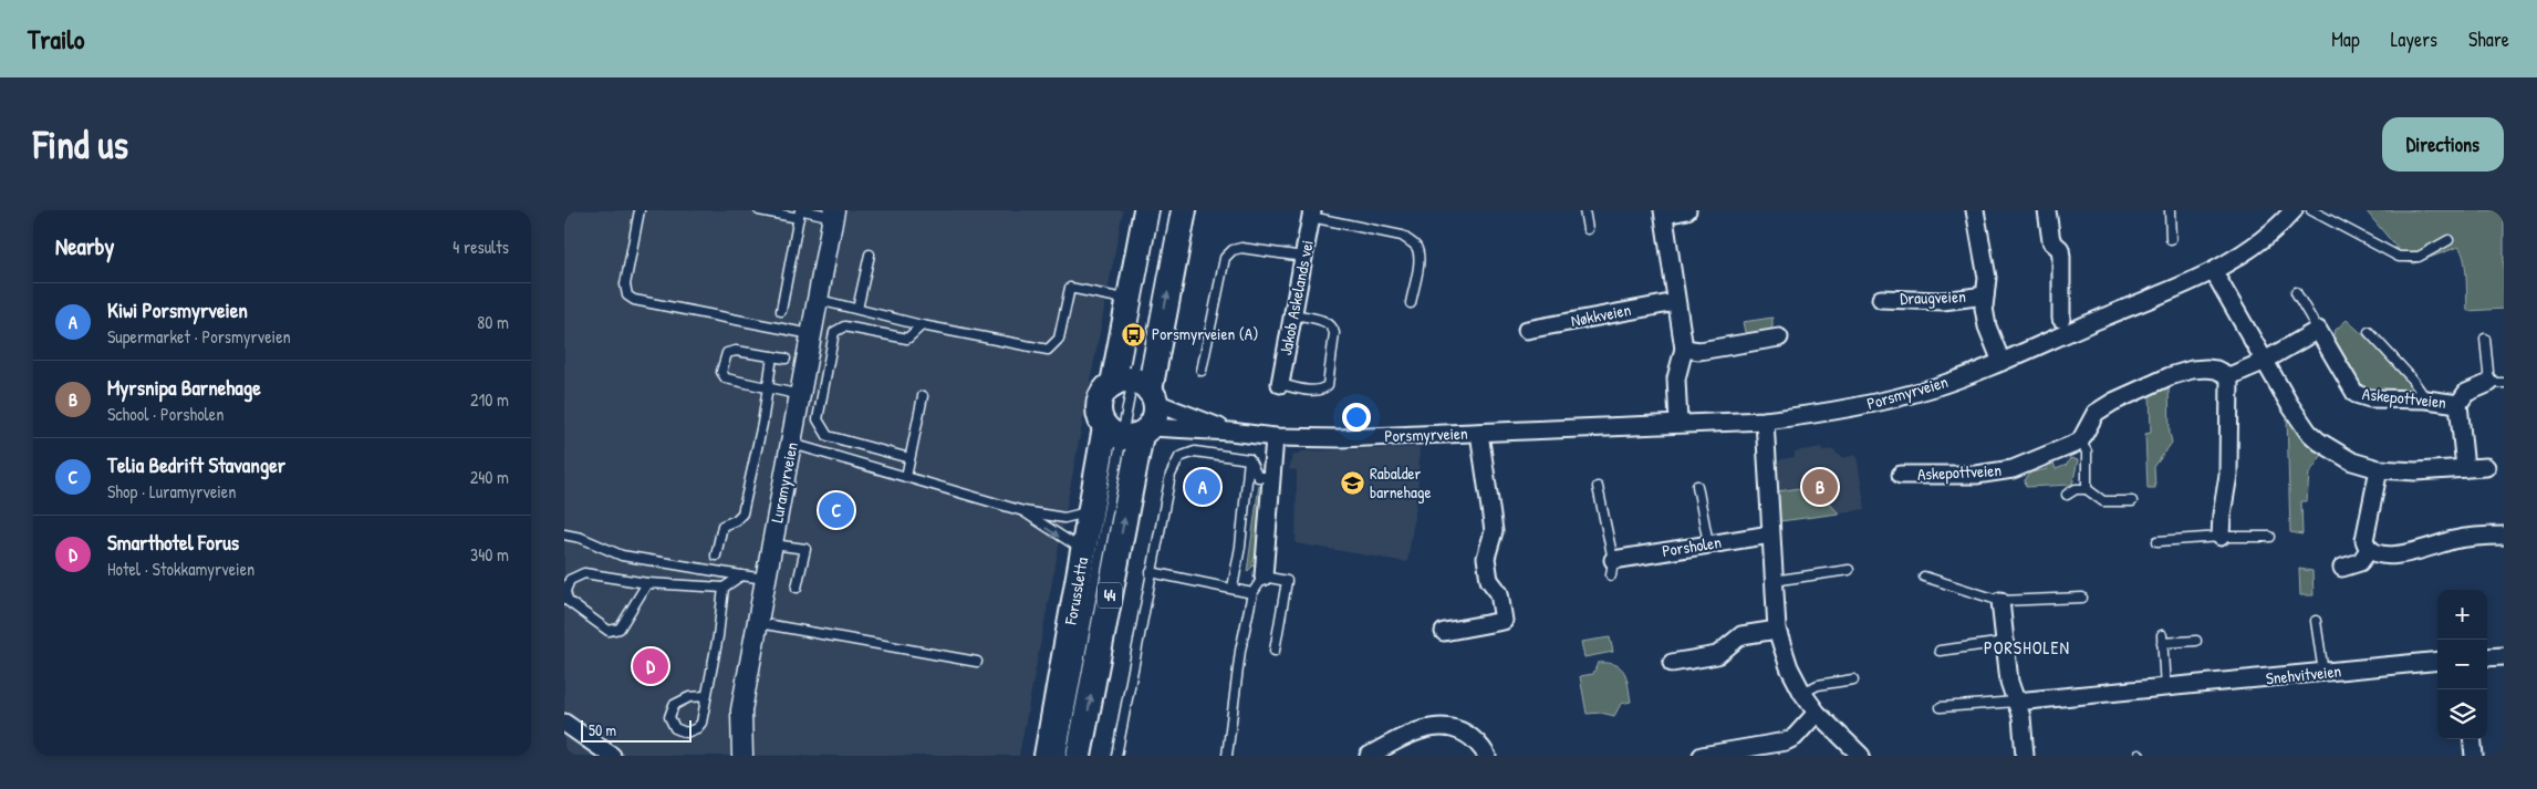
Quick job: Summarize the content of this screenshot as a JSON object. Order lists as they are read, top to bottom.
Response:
{
  "streets": {
    "main road": ["Forussletta", "44"],
    "street": [
      "Jakob Askelands vei",
      "Draugveien",
      "Nøkkveien",
      "Porsmyrveien",
      "Askepottveien",
      "Luramyrveien",
      "Porsholen",
      "Snehvitveien"
    ]
  },
  "crossings": [
    ["Draugveien", "Porsmyrveien"],
    ["Porsmyrveien", "Forussletta"],
    ["Porsmyrveien", "44"],
    ["Forussletta", "44"]
  ],
  "districts": ["PORSHOLEN"],
  "places": {
    "bus stop": ["Porsmyrveien (A)"],
    "school or university": ["Rabalder barnehage"]
  },
  "scale_bar": "50 m",
  "page": {
    "header": "Trailo",
    "nav": ["Map", "Layers", "Share"],
    "buttons": "Directions",
    "title": "Find us",
    "heading": ["Nearby", "4 results"],
    "list": [
      {
        "mark": "A",
        "name": "Kiwi Porsmyrveien",
        "note": "Supermarket · Porsmyrveien",
        "value": "80 m"
      },
      {
        "mark": "B",
        "name": "Myrsnipa Barnehage",
        "note": "School · Porsholen",
        "value": "210 m"
      },
      {
        "mark": "C",
        "name": "Telia Bedrift Stavanger",
        "note": "Shop · Luramyrveien",
        "value": "240 m"
      },
      {
        "mark": "D",
        "name": "Smarthotel Forus",
        "note": "Hotel · Stokkamyrveien",
        "value": "340 m"
      }
    ],
    "pins": [
      "A",
      "B",
      "C",
      "D"
    ],
    "map_buttons": ["+", "−"],
    "scale": "50 m"
  }
}
